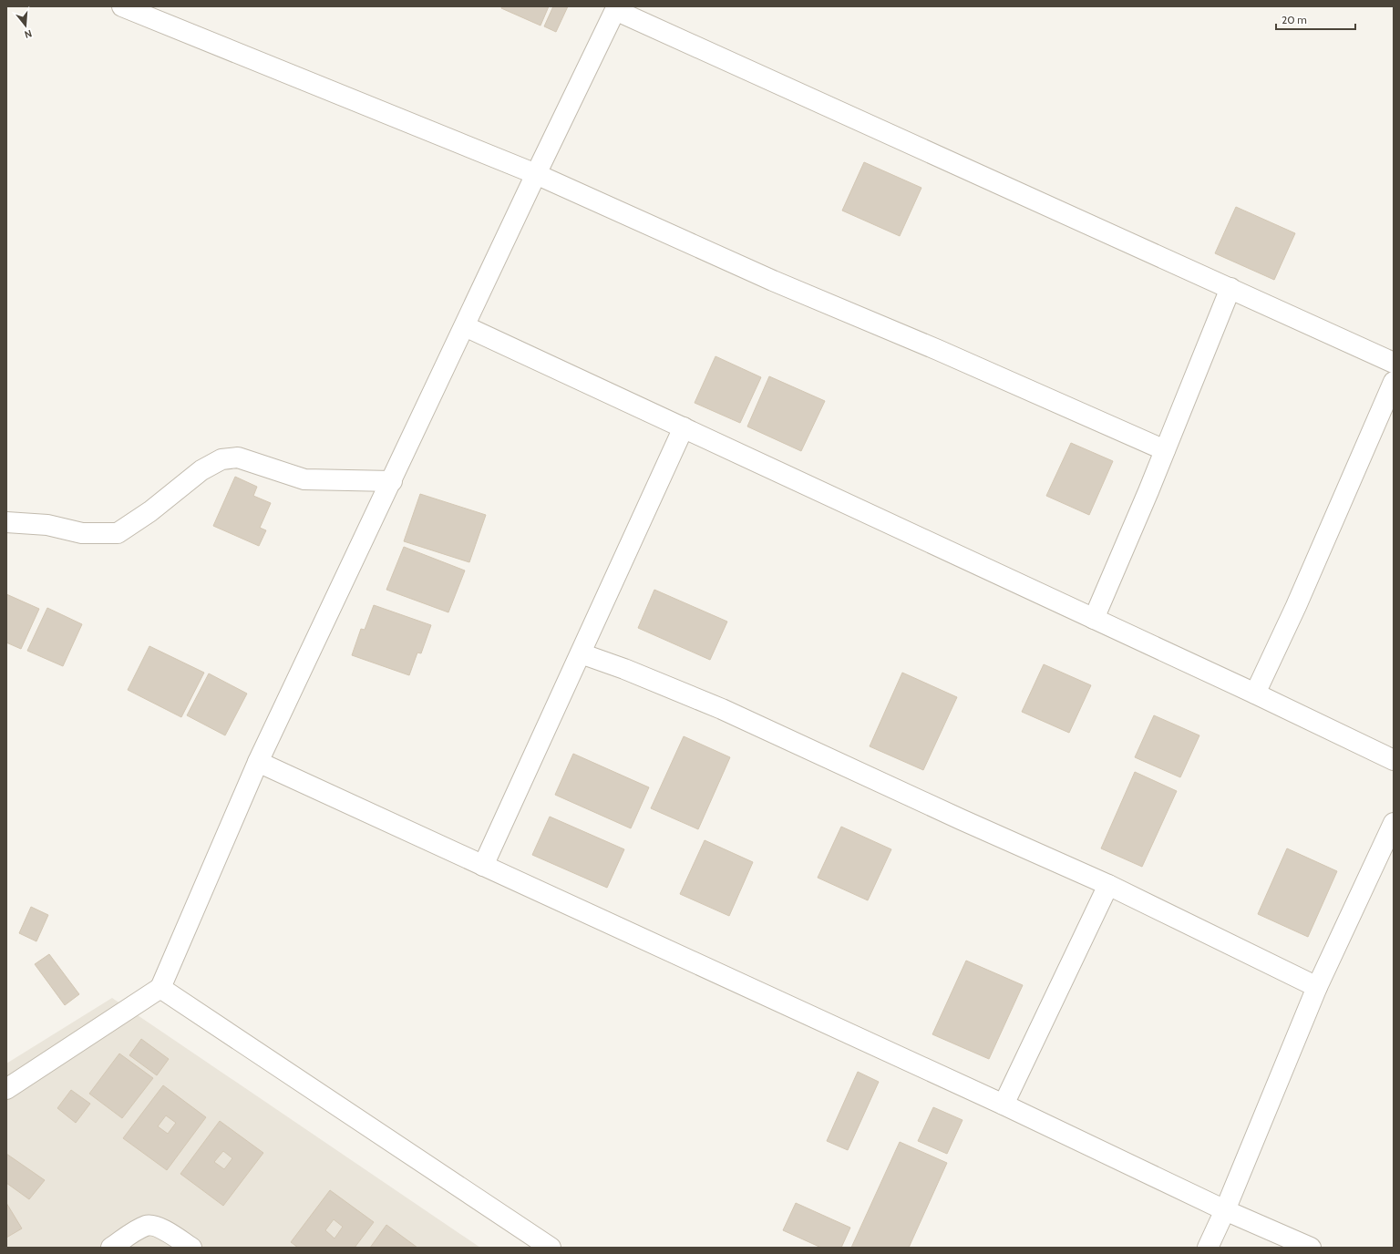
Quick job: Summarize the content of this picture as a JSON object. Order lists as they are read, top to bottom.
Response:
{
  "scale_bar": "20 m",
  "north": "bottom"
}
